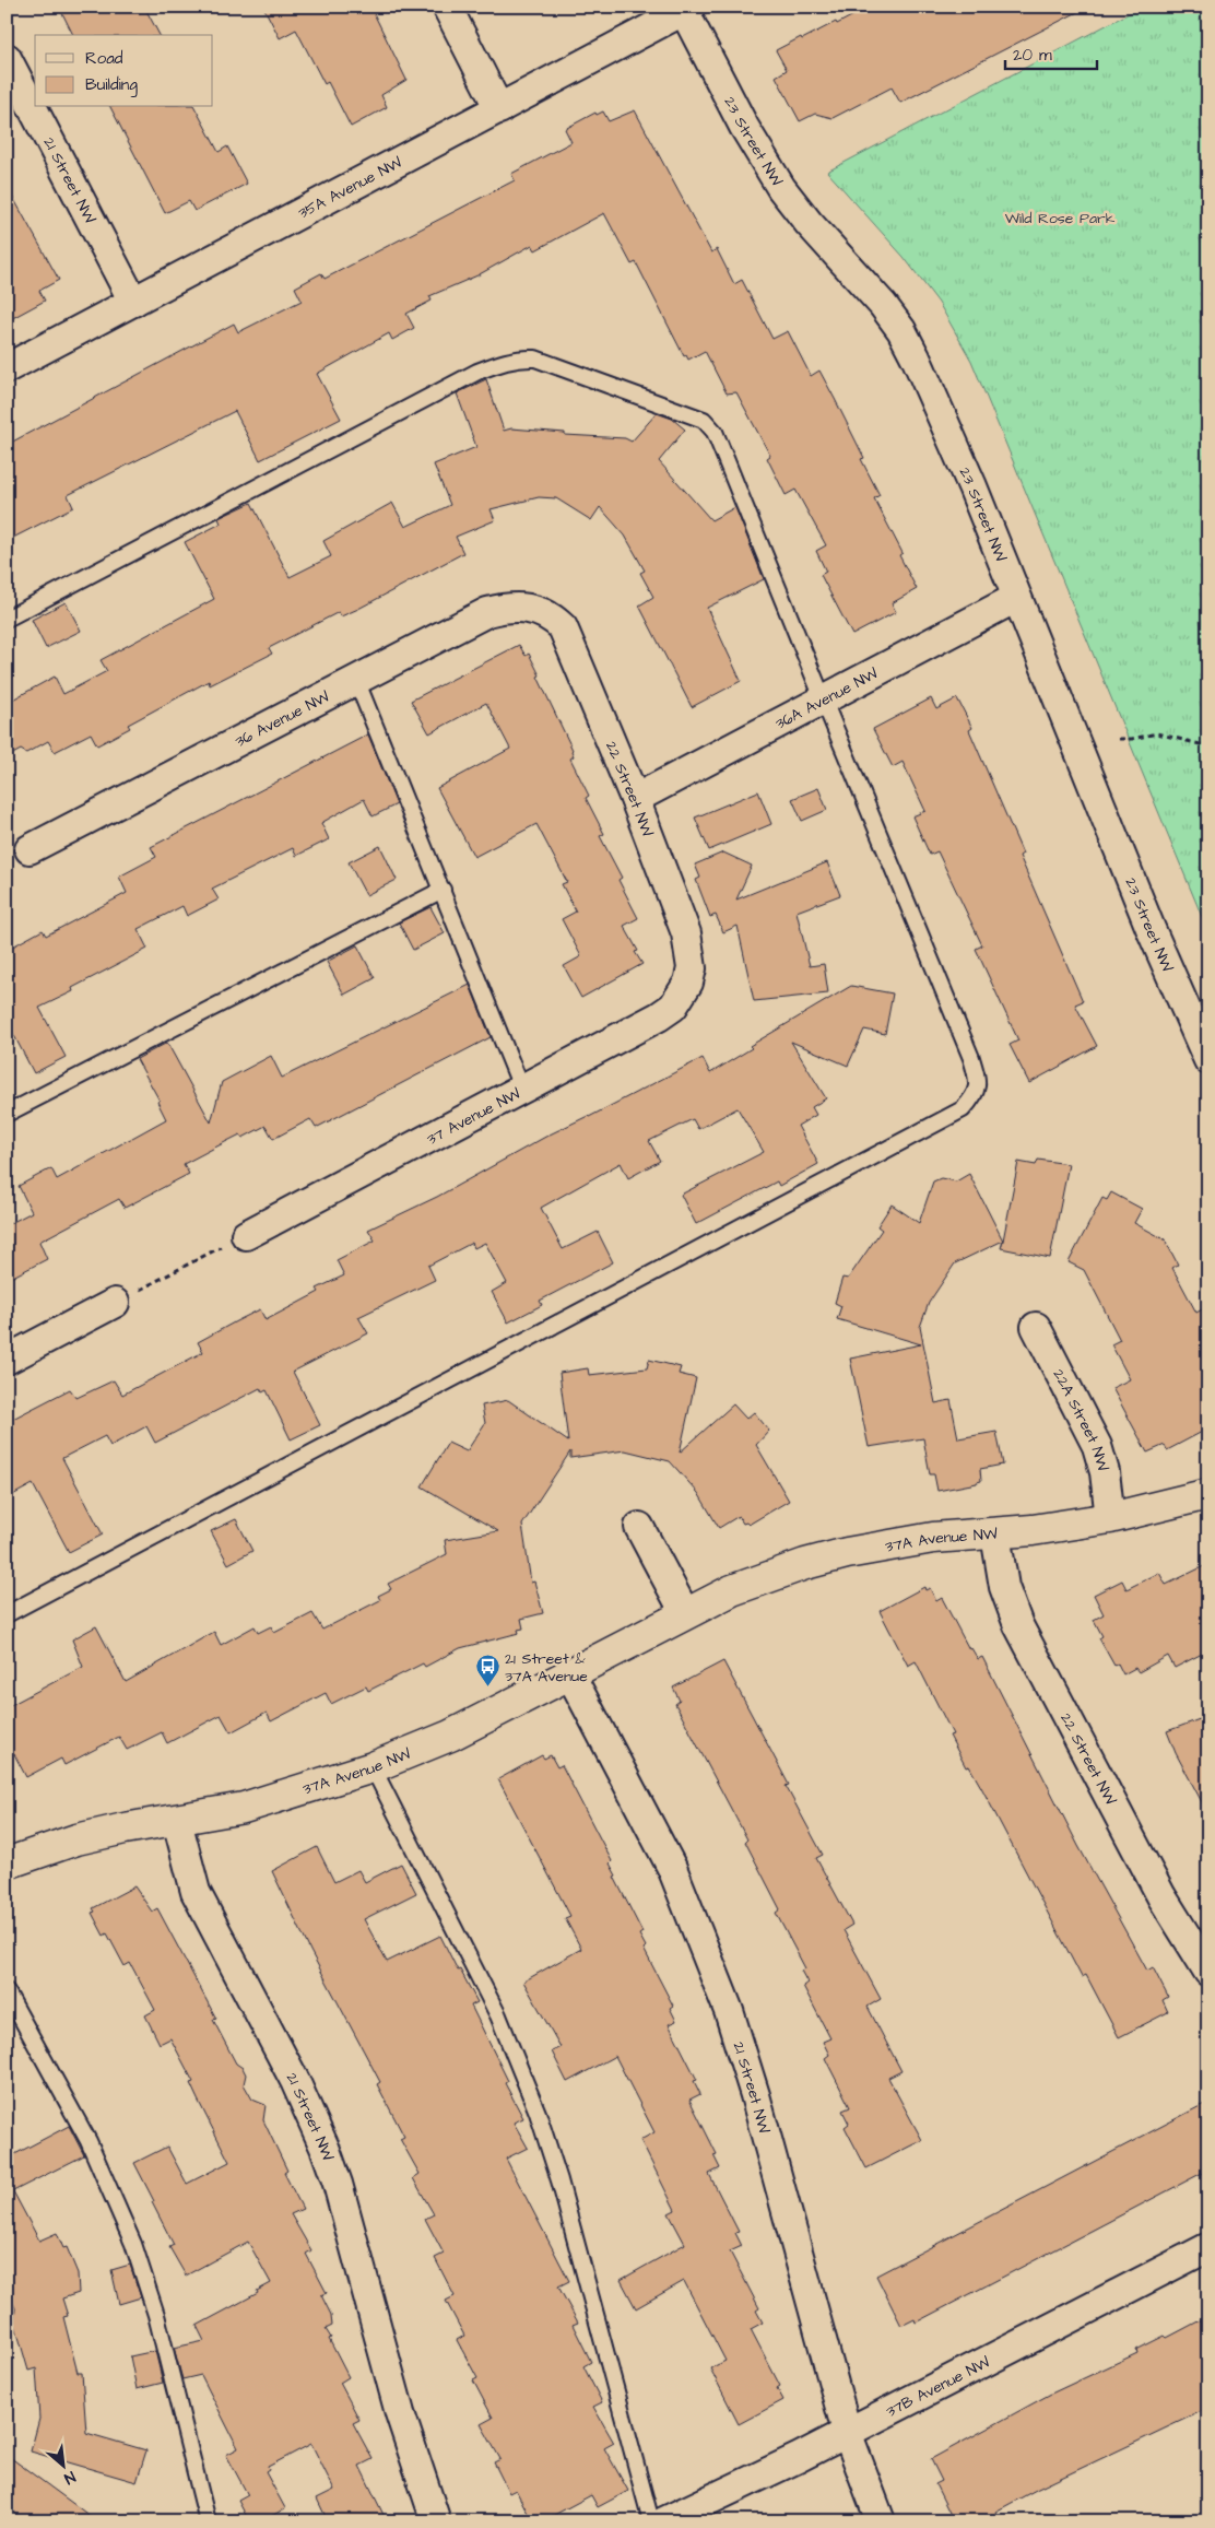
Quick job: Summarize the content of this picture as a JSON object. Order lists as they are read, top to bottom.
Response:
{
  "streets": {
    "street": [
      "23 Street NW",
      "21 Street NW",
      "35A Avenue NW",
      "36A Avenue NW",
      "36 Avenue NW",
      "22 Street NW",
      "37 Avenue NW",
      "22A Street NW",
      "37A Avenue NW",
      "37B Avenue NW"
    ]
  },
  "crossings": [
    ["23 Street NW", "35A Avenue NW"],
    ["23 Street NW", "36A Avenue NW"],
    ["21 Street NW", "35A Avenue NW"],
    ["21 Street NW", "37A Avenue NW"],
    ["21 Street NW", "37B Avenue NW"],
    ["36A Avenue NW", "22 Street NW"],
    ["36 Avenue NW", "22 Street NW"],
    ["22 Street NW", "37 Avenue NW"],
    ["22 Street NW", "37A Avenue NW"],
    ["22A Street NW", "37A Avenue NW"]
  ],
  "parks": ["Wild Rose Park"],
  "places": {
    "bus stop": ["21 Street & 37A Avenue"]
  },
  "legend": ["Road", "Building"],
  "scale_bar": "20 m",
  "north": "bottom right"
}
